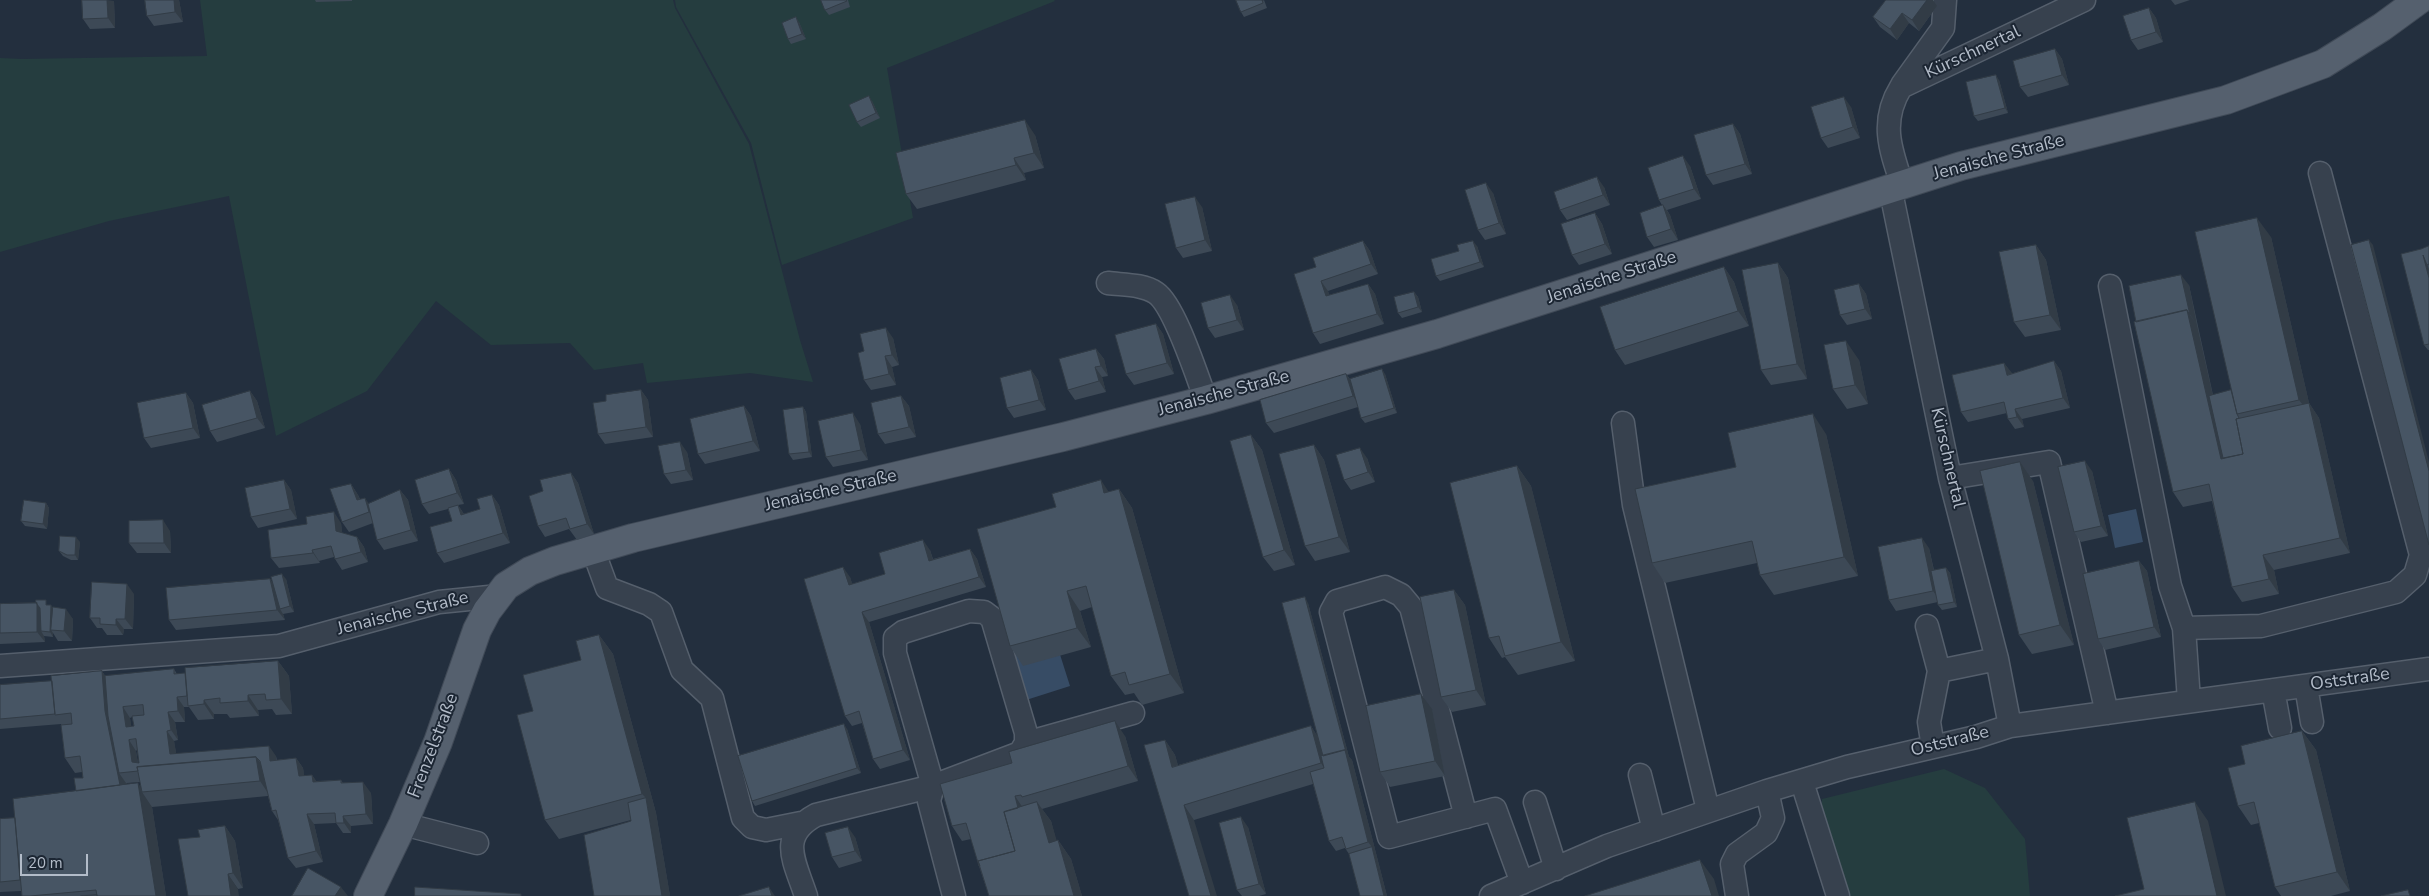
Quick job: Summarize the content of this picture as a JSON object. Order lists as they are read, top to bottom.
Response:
{
  "streets": {
    "main road": ["Jenaische Straße", "Frenzelstraße"],
    "street": ["Kürschnertal", "Oststraße"]
  },
  "crossings": [
    ["Kürschnertal", "Jenaische Straße"],
    ["Kürschnertal", "Oststraße"],
    ["Jenaische Straße", "Frenzelstraße"]
  ],
  "scale_bar": "20 m"
}
